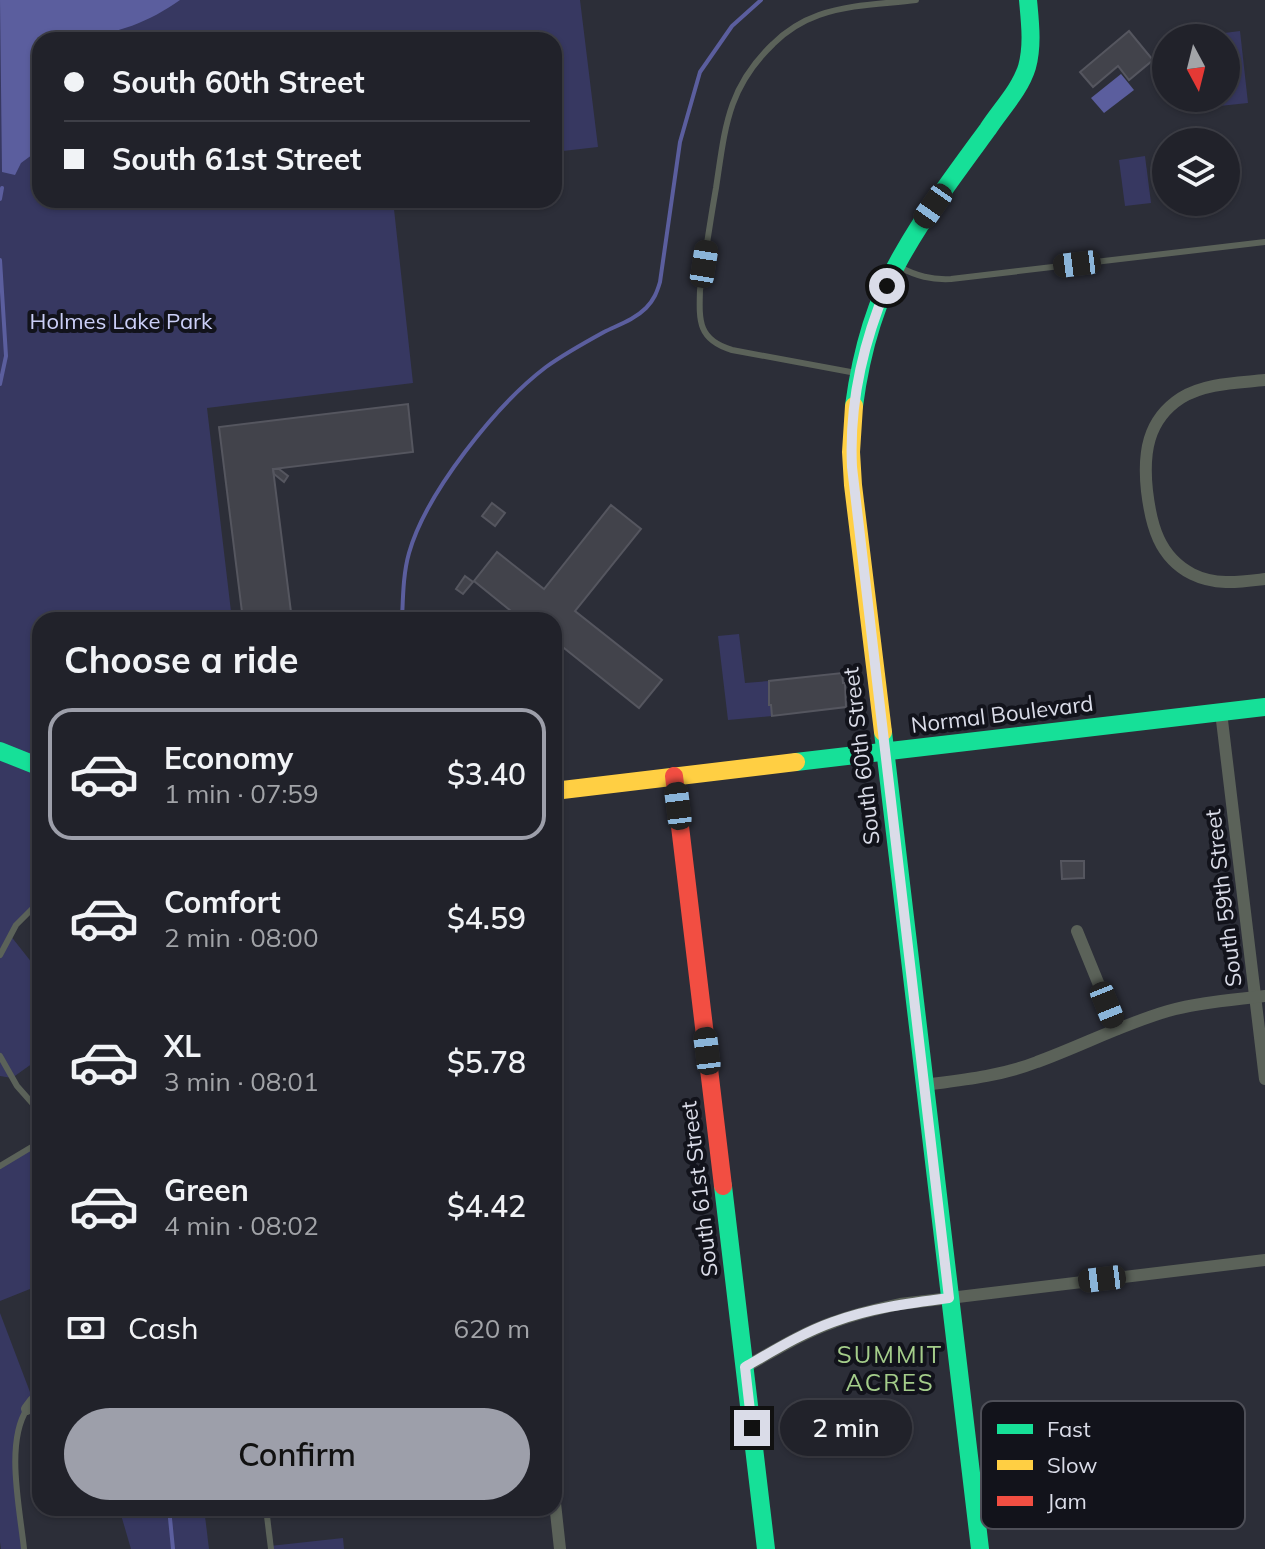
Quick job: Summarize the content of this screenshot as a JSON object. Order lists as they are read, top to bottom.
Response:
{
  "streets": {
    "street": [
      "Normal Boulevard",
      "South 60th Street",
      "South 59th Street",
      "South 61st Street"
    ]
  },
  "crossings": [
    ["Normal Boulevard", "South 60th Street"],
    ["Normal Boulevard", "South 59th Street"],
    ["Normal Boulevard", "South 61st Street"]
  ],
  "districts": ["SUMMIT ACRES"],
  "parks": ["Holmes Lake Park"],
  "legend": ["Fast", "Slow", "Jam"],
  "north": "bottom",
  "page": {
    "banner": ["South 60th Street", "South 61st Street"],
    "heading": "Choose a ride",
    "list": [
      {
        "name": "Economy",
        "note": "1 min · 07:59",
        "value": "$3.40"
      },
      {
        "name": "Comfort",
        "note": "2 min · 08:00",
        "value": "$4.59"
      },
      {
        "name": "XL",
        "note": "3 min · 08:01",
        "value": "$5.78"
      },
      {
        "name": "Green",
        "note": "4 min · 08:02",
        "value": "$4.42"
      }
    ],
    "pay": ["Cash", "620 m"],
    "buttons": "Confirm",
    "bubble": "2 min"
  }
}
